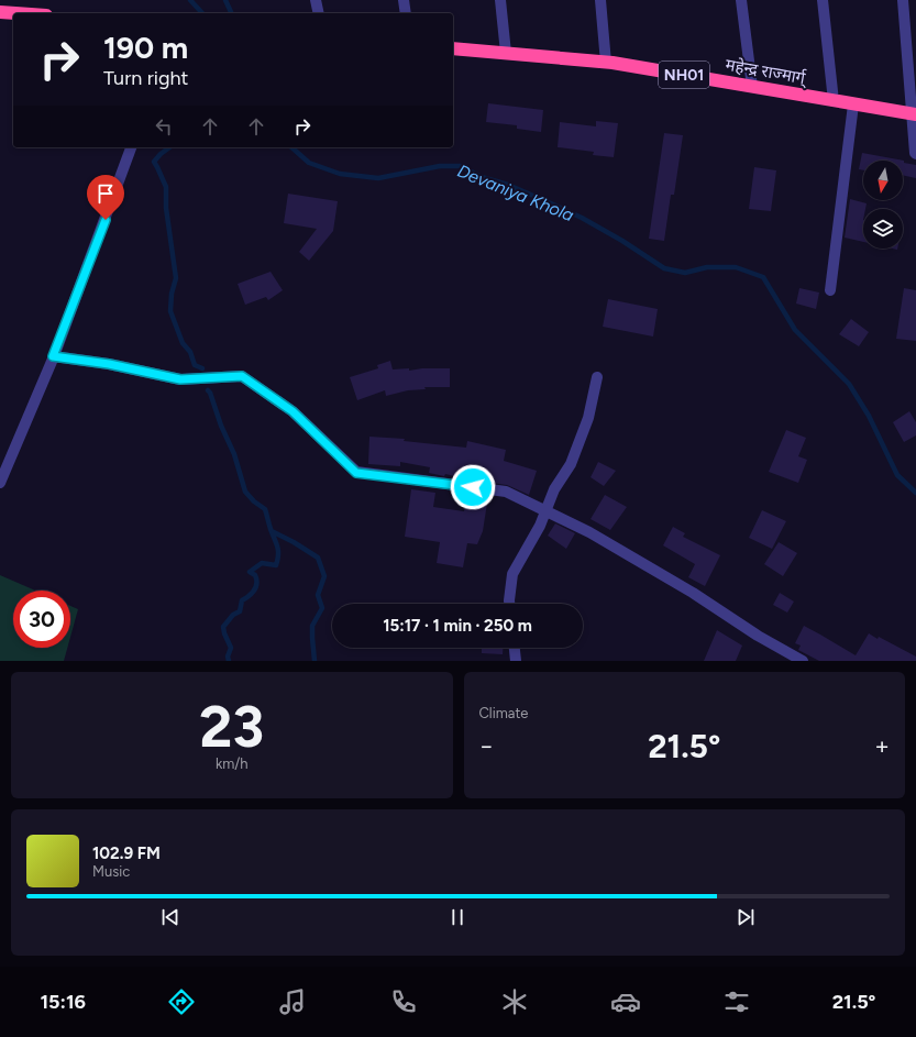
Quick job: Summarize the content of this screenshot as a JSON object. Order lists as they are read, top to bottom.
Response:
{
  "streets": {
    "highway": ["महेन्द्र राज्मार्ग्", "NH01"]
  },
  "water": ["Devaniya Khola"],
  "north": "bottom",
  "page": {
    "turn": ["190 m", "Turn right"],
    "limit": "30",
    "trip": "15:17 · 1 min · 250 m",
    "tile": [
      ["23", "km/h"],
      "Climate"
    ],
    "heat": ["−", "21.5°", "+"],
    "song": ["102.9 FM", "Music"],
    "tabs": ["15:16", "21.5°"]
  }
}
